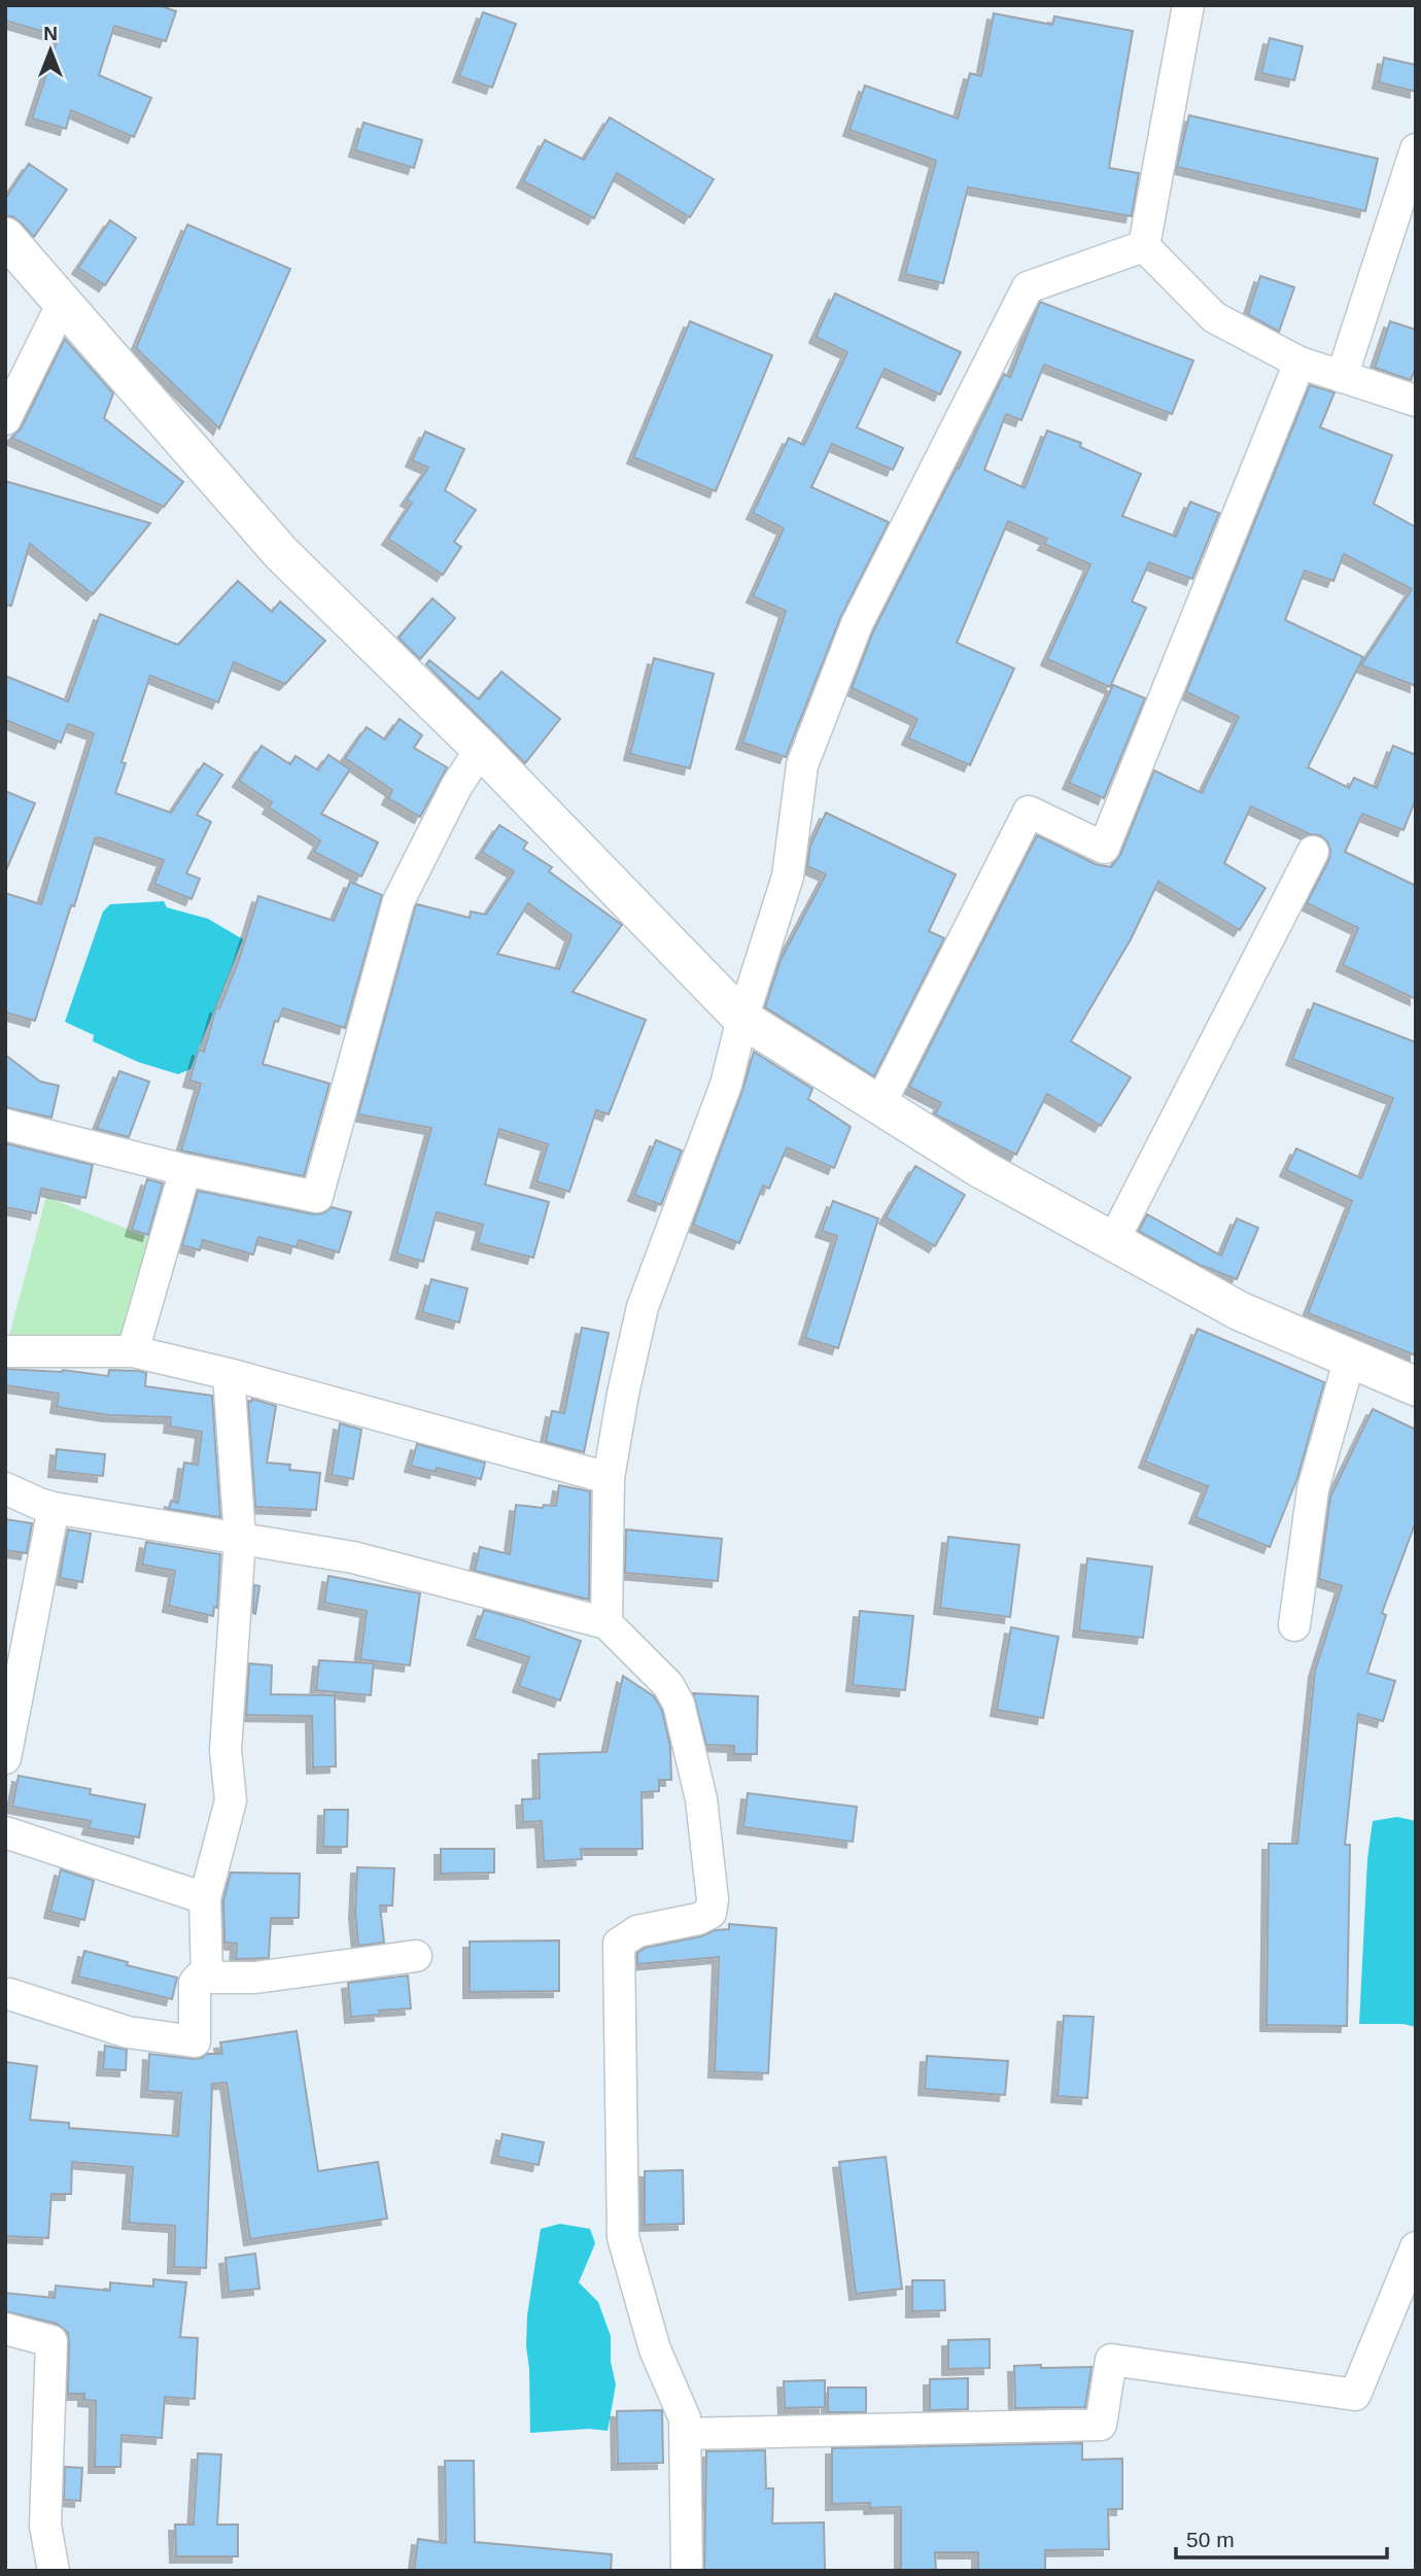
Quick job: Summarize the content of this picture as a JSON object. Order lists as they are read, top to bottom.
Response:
{
  "scale_bar": "50 m",
  "north": "top"
}
